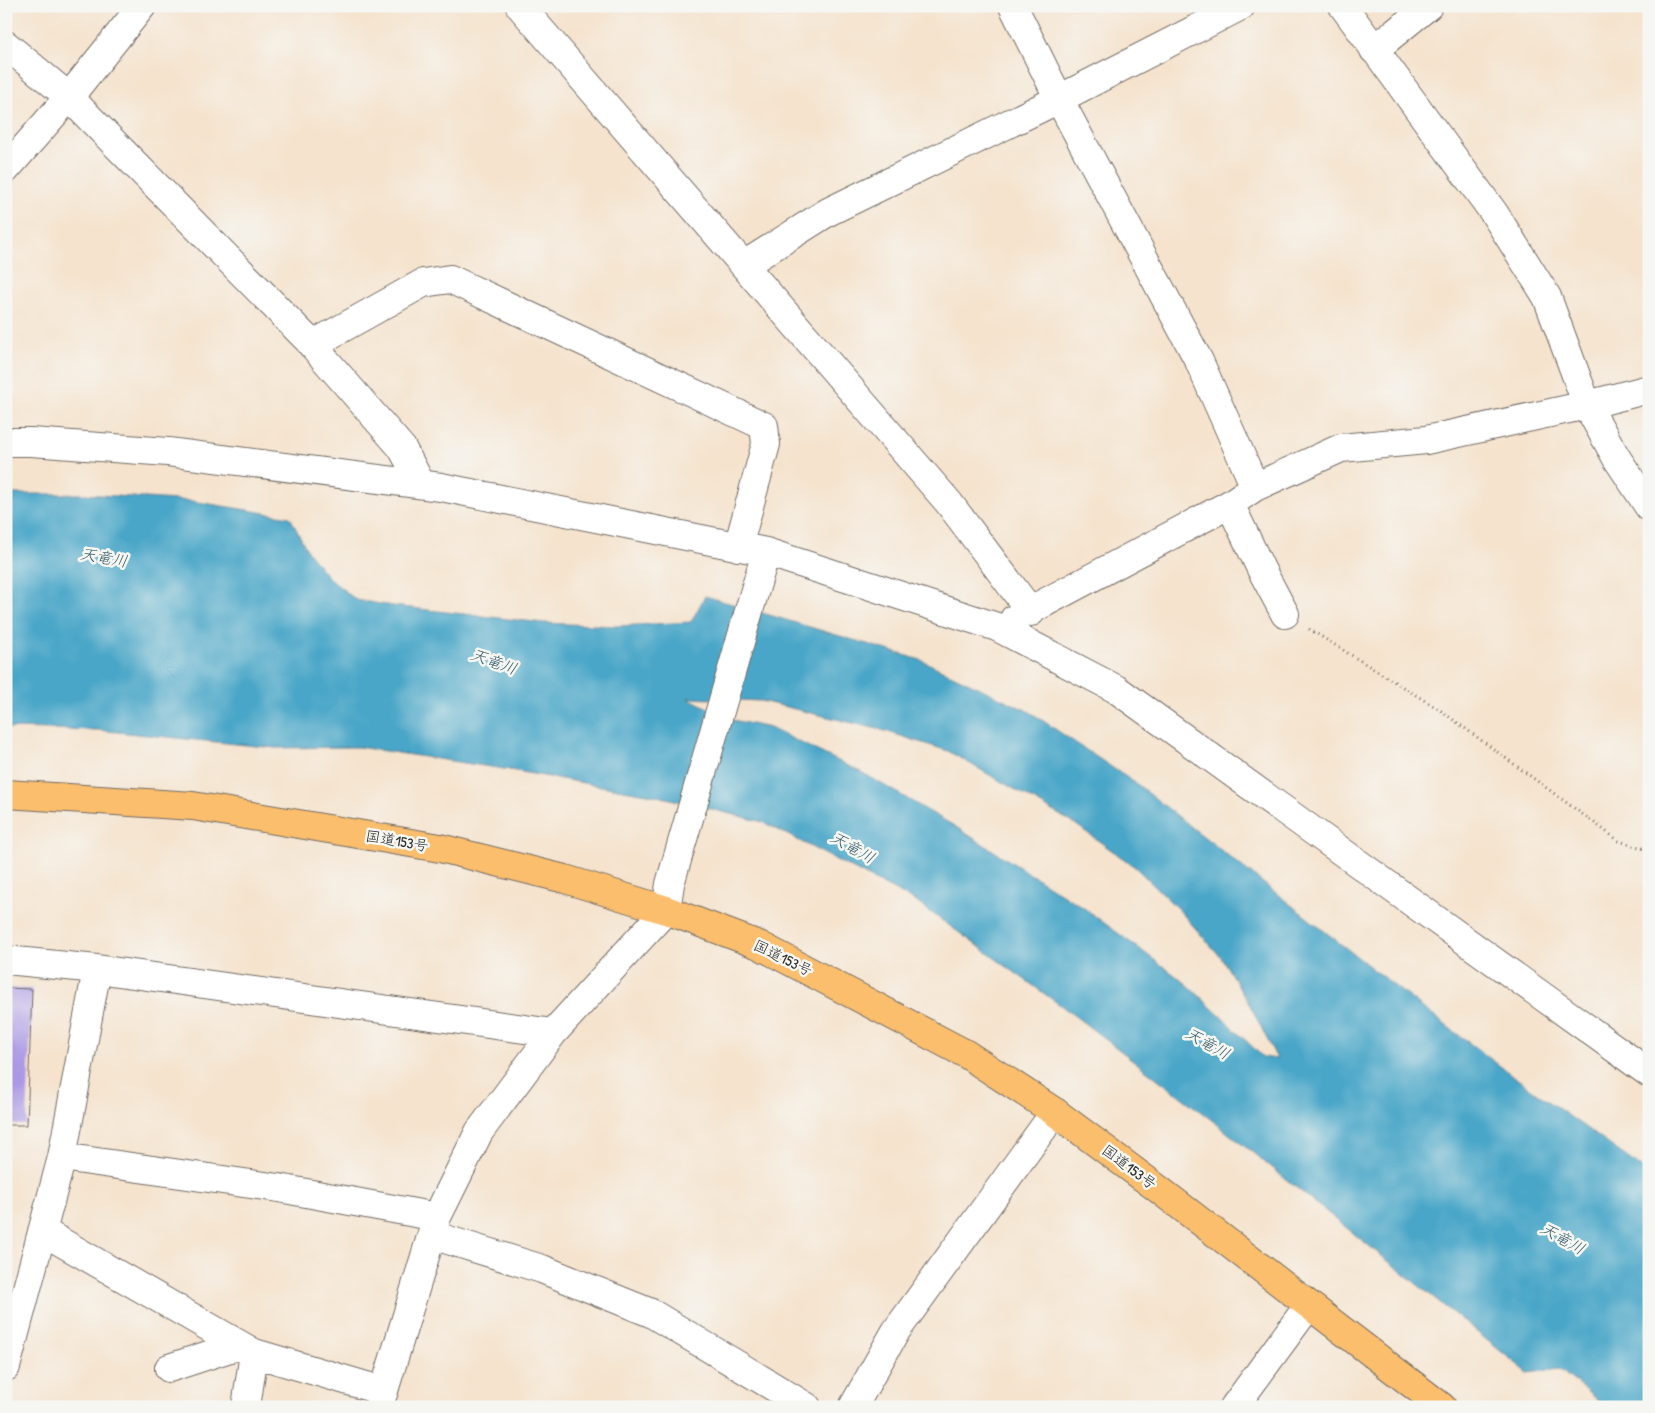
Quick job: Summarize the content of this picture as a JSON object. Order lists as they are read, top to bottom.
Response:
{
  "streets": {
    "highway": ["国道153号"]
  },
  "water": ["天竜川"]
}
